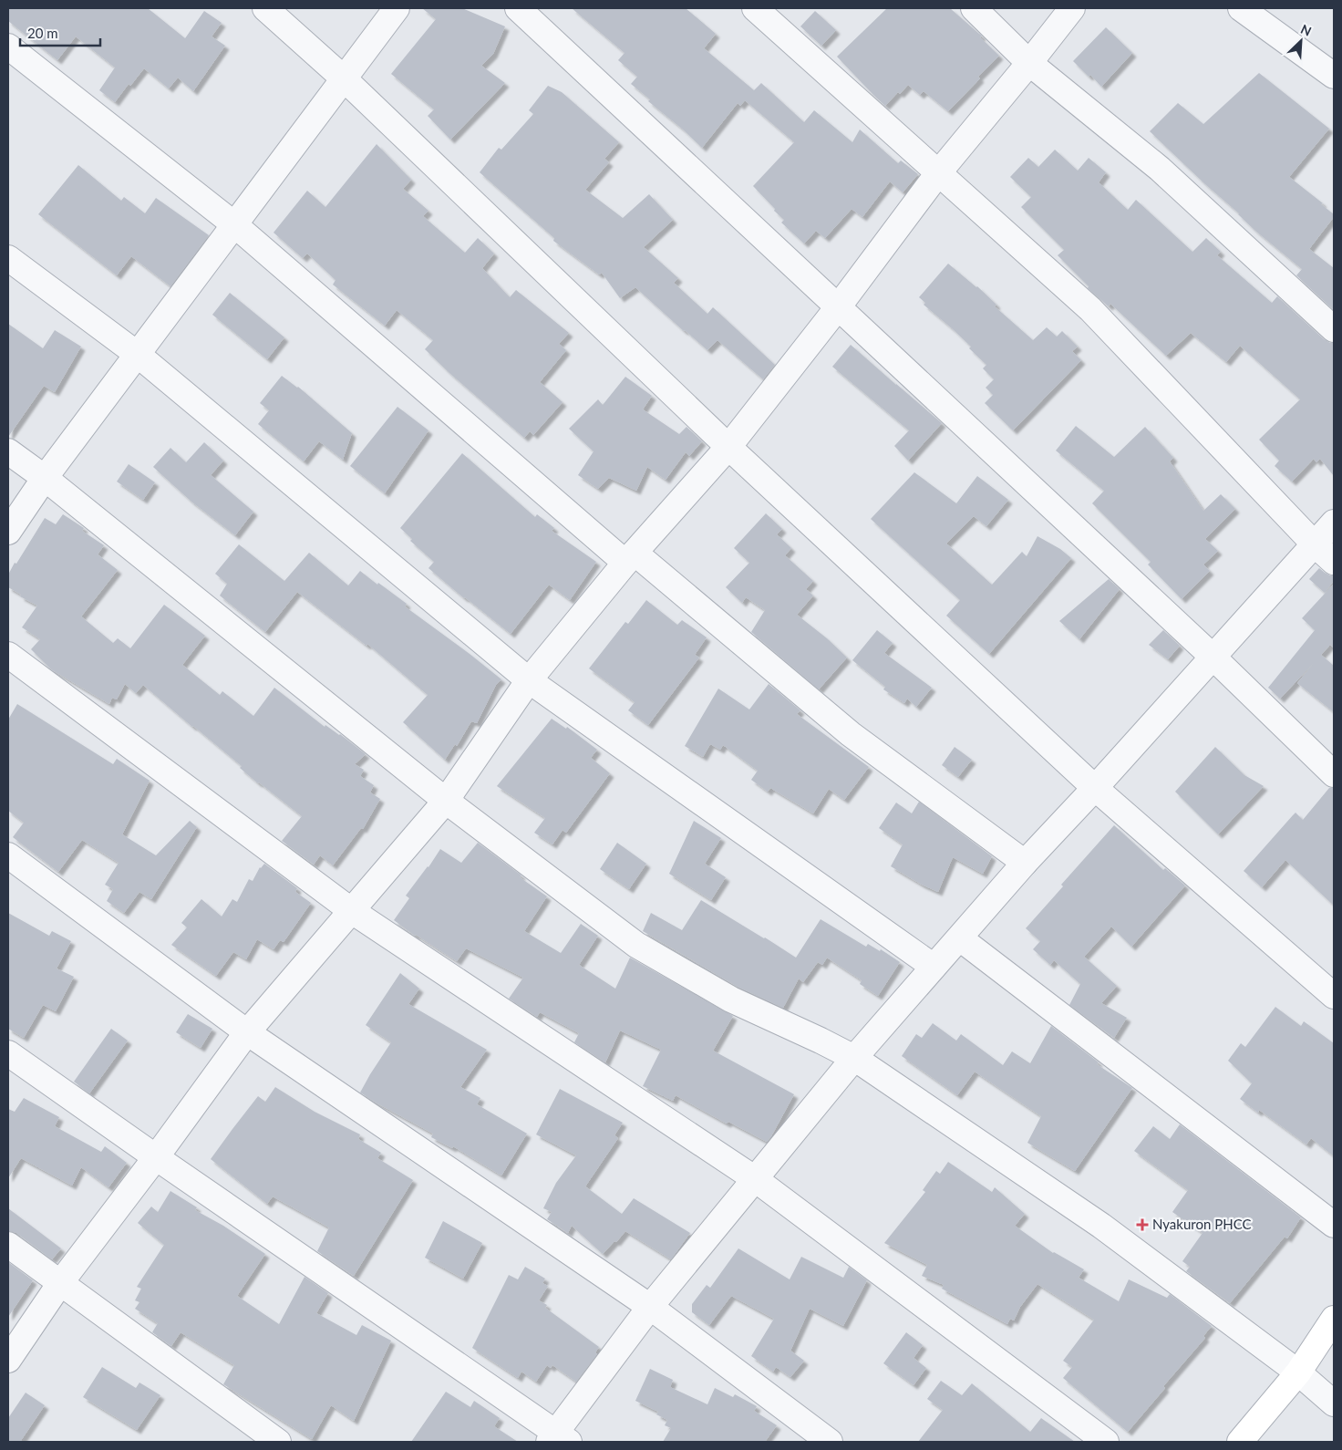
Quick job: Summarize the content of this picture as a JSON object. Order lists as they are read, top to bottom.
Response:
{
  "places": {
    "health": ["Nyakuron PHCC"]
  },
  "scale_bar": "20 m",
  "north": "top right"
}
